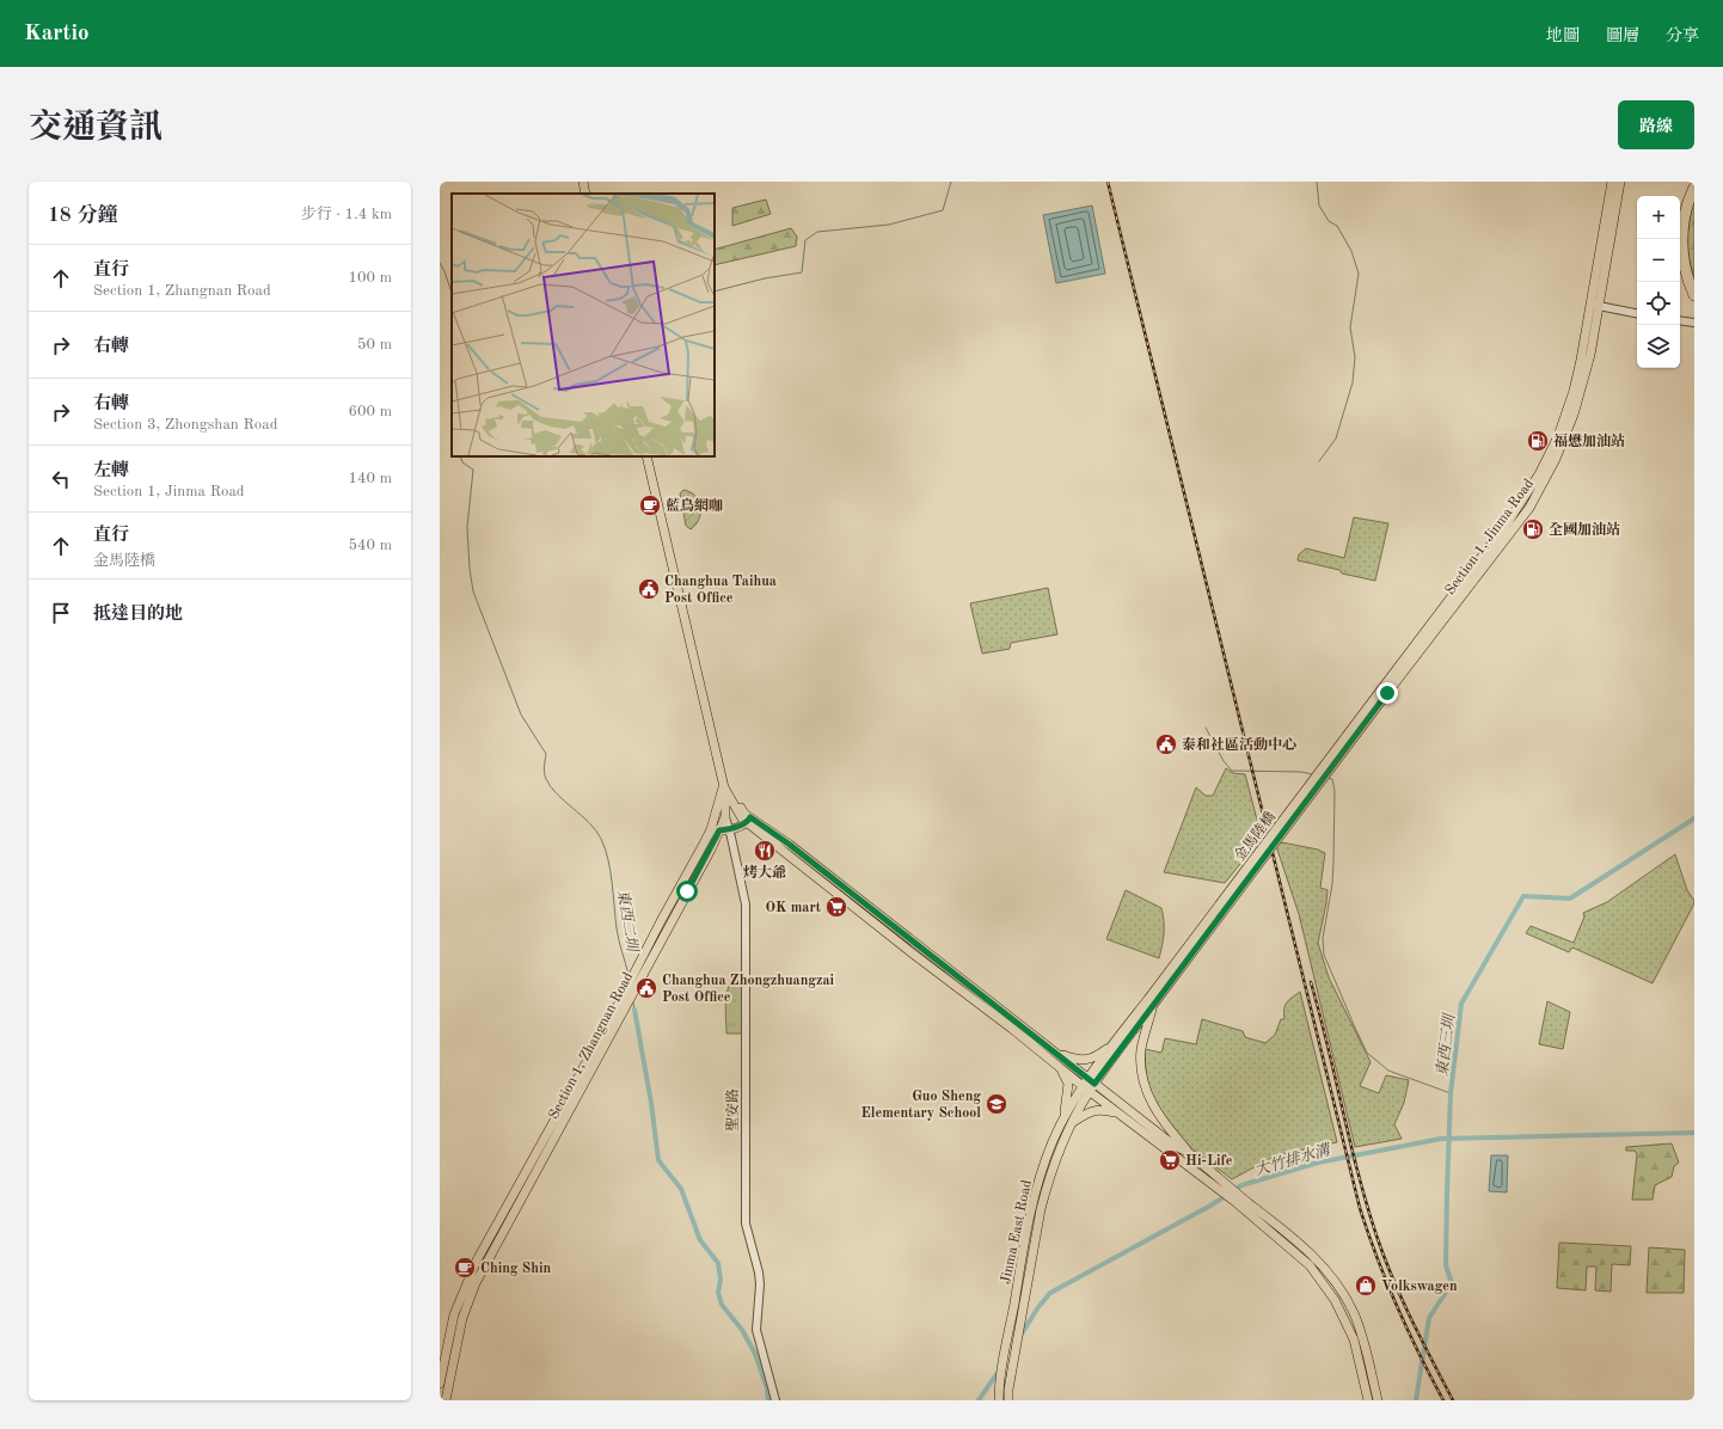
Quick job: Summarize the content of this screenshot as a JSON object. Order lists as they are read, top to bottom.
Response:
{
  "streets": {
    "main road": [
      "Section 1, Jinma Road",
      "金馬陸橋",
      "Section 1, Zhangnan Road",
      "Jinma East Road"
    ],
    "street": ["聖安路"]
  },
  "crossings": [
    ["Section 1, Jinma Road", "金馬陸橋"],
    ["Section 1, Zhangnan Road", "聖安路"]
  ],
  "water": ["東西二圳", "東西三圳", "大竹排水溝"],
  "places": {
    "fuel station": ["福懋加油站", "全國加油站"],
    "cafe": ["藍鳥網咖", "Ching Shin"],
    "public building": ["Changhua Taihua Post Office", "泰和社區活動中心", "Changhua Zhongzhuangzai Post Office"],
    "restaurant": ["烤大爺"],
    "supermarket": ["OK mart", "Hi-Life"],
    "school or university": ["Guo Sheng Elementary School"],
    "shop": ["Volkswagen"]
  },
  "page": {
    "header": "Kartio",
    "nav": ["地圖", "圖層", "分享"],
    "title": "交通資訊",
    "buttons": "路線",
    "heading": ["18 分鐘", "步行 · 1.4 km"],
    "map_buttons": ["+", "−"],
    "list": [
      ["直行", "Section 1, Zhangnan Road", "100 m"],
      ["右轉", "50 m"],
      ["右轉", "Section 3, Zhongshan Road", "600 m"],
      ["左轉", "Section 1, Jinma Road", "140 m"],
      ["直行", "金馬陸橋", "540 m"],
      "抵達目的地"
    ]
  }
}
